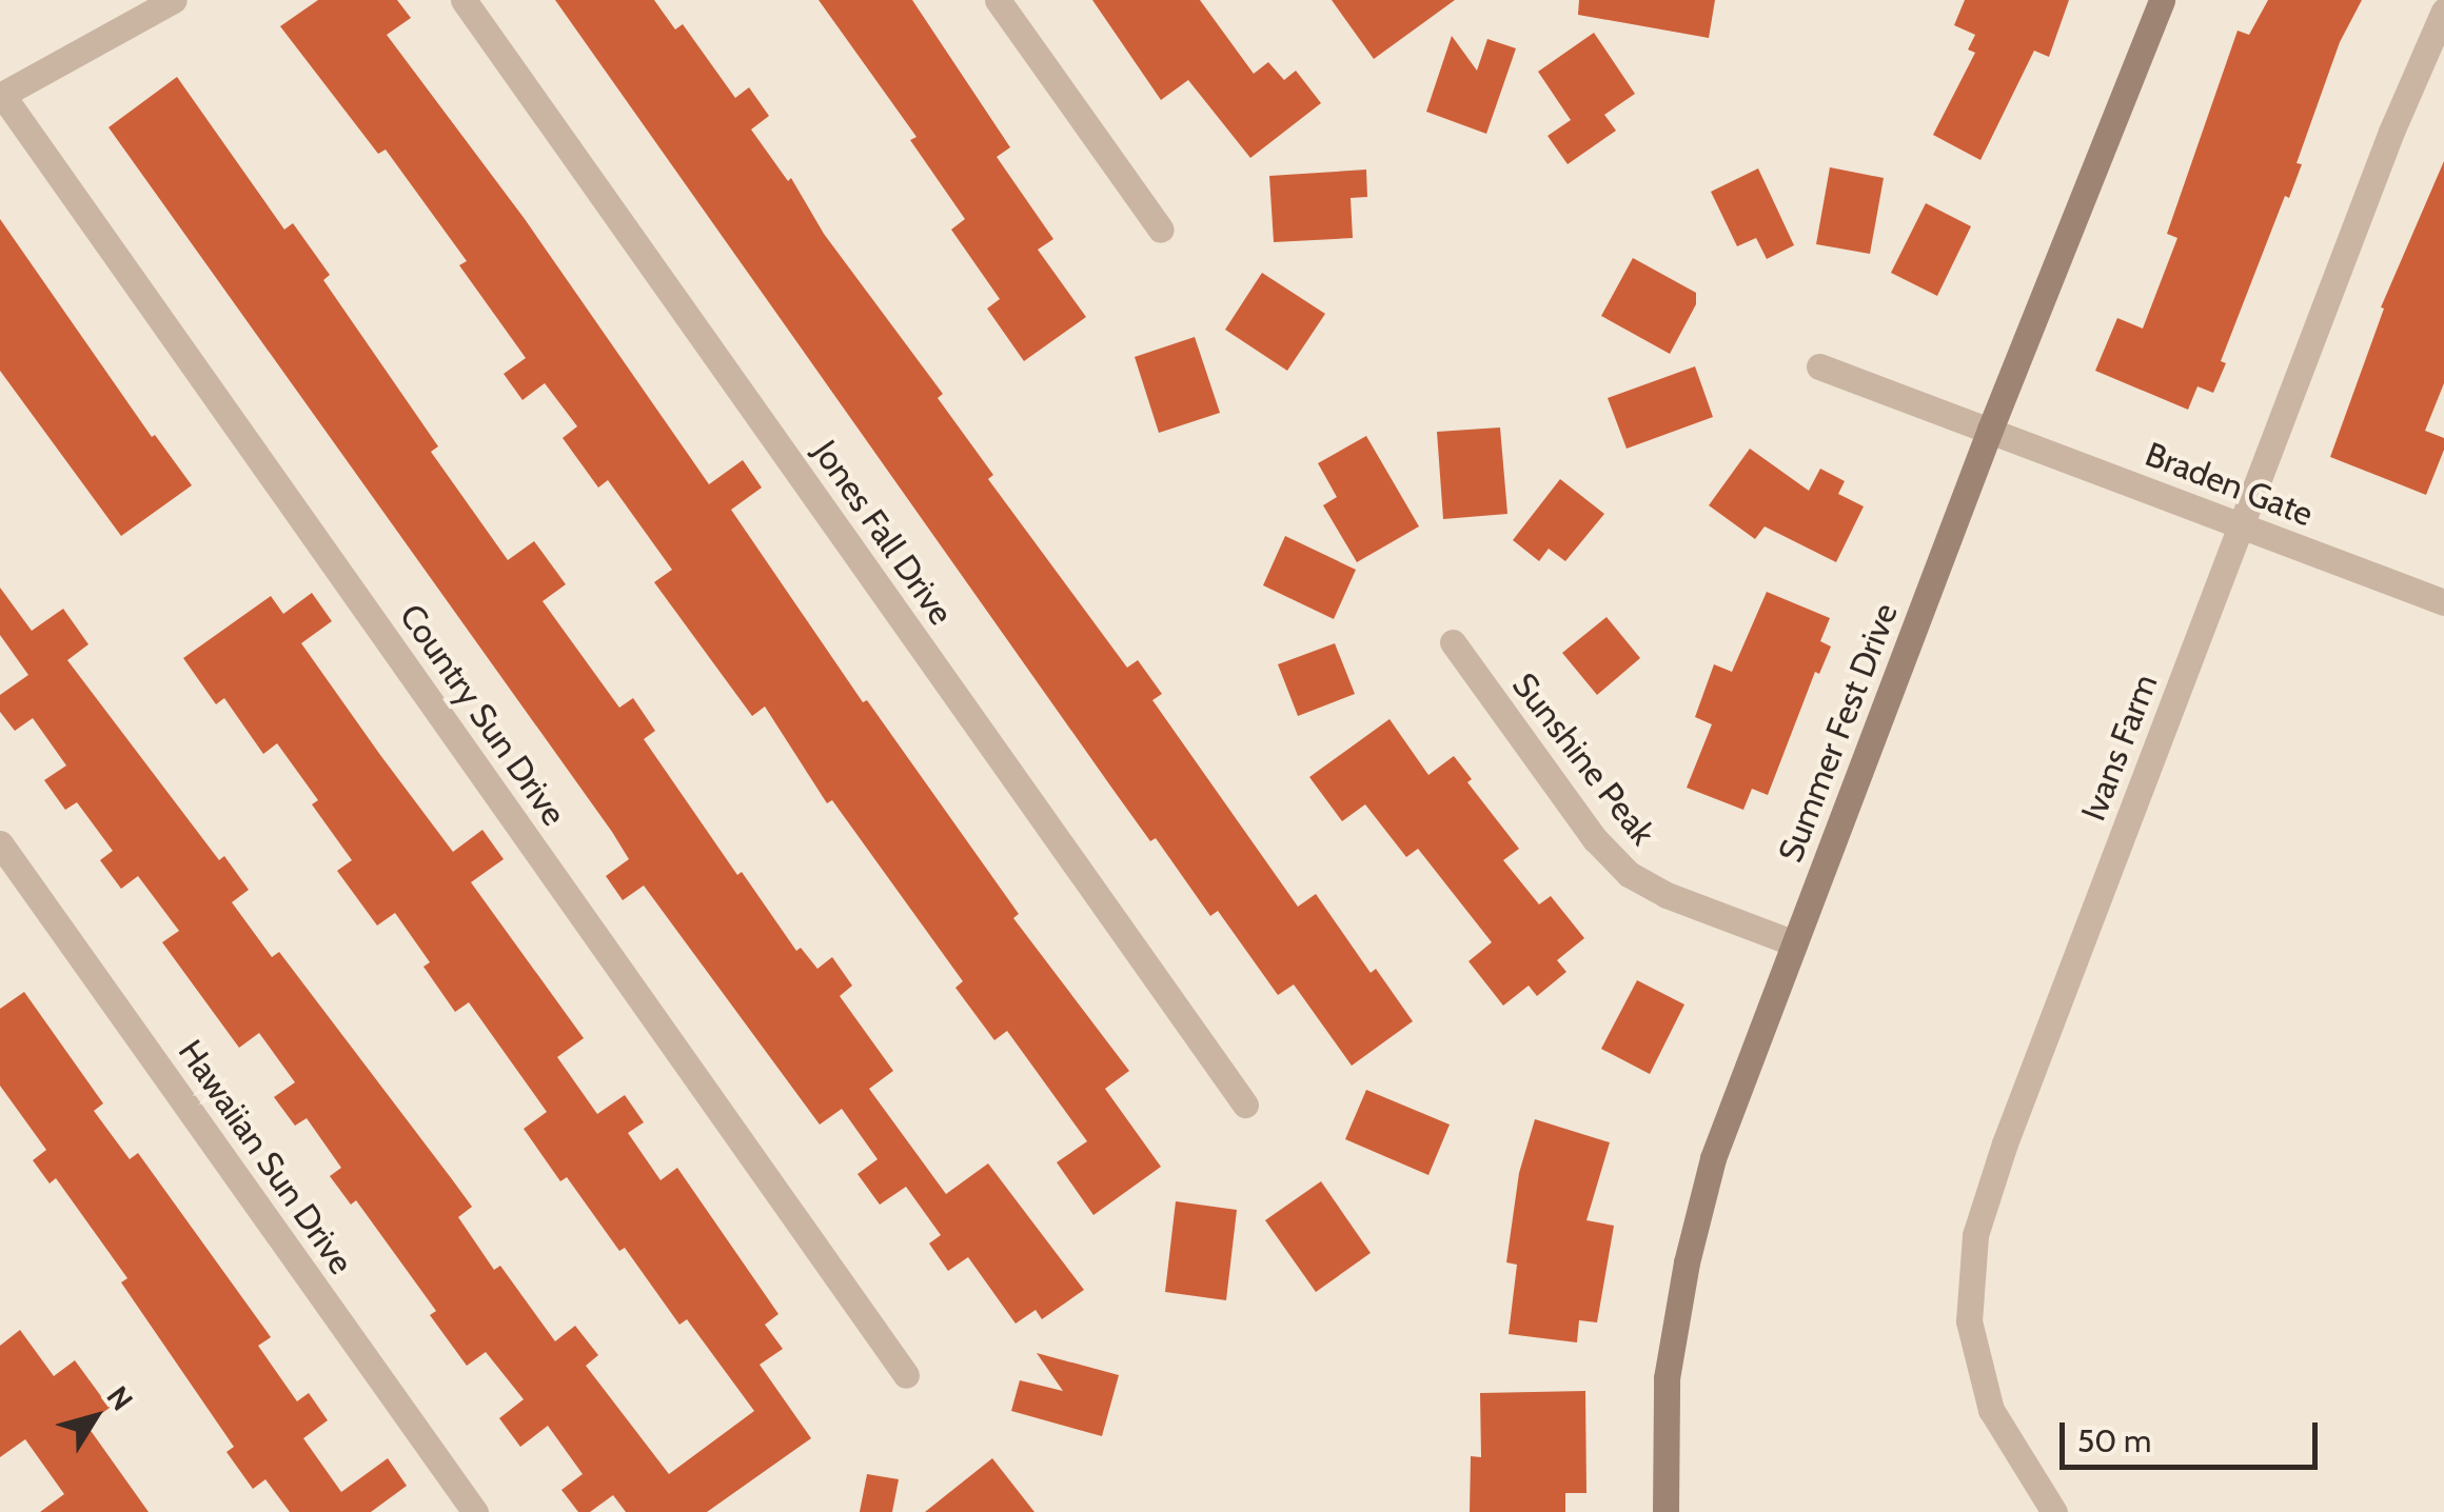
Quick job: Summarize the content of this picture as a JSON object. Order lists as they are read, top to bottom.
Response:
{
  "streets": {
    "street": [
      "Braden Gate",
      "Jones Fall Drive",
      "Country Sun Drive",
      "Summer Fest Drive",
      "Ivans Farm",
      "Sunshine Peak",
      "Hawaiian Sun Drive"
    ]
  },
  "crossings": [
    ["Braden Gate", "Summer Fest Drive"],
    ["Braden Gate", "Ivans Farm"],
    ["Summer Fest Drive", "Sunshine Peak"]
  ],
  "scale_bar": "50 m",
  "north": "top right"
}
